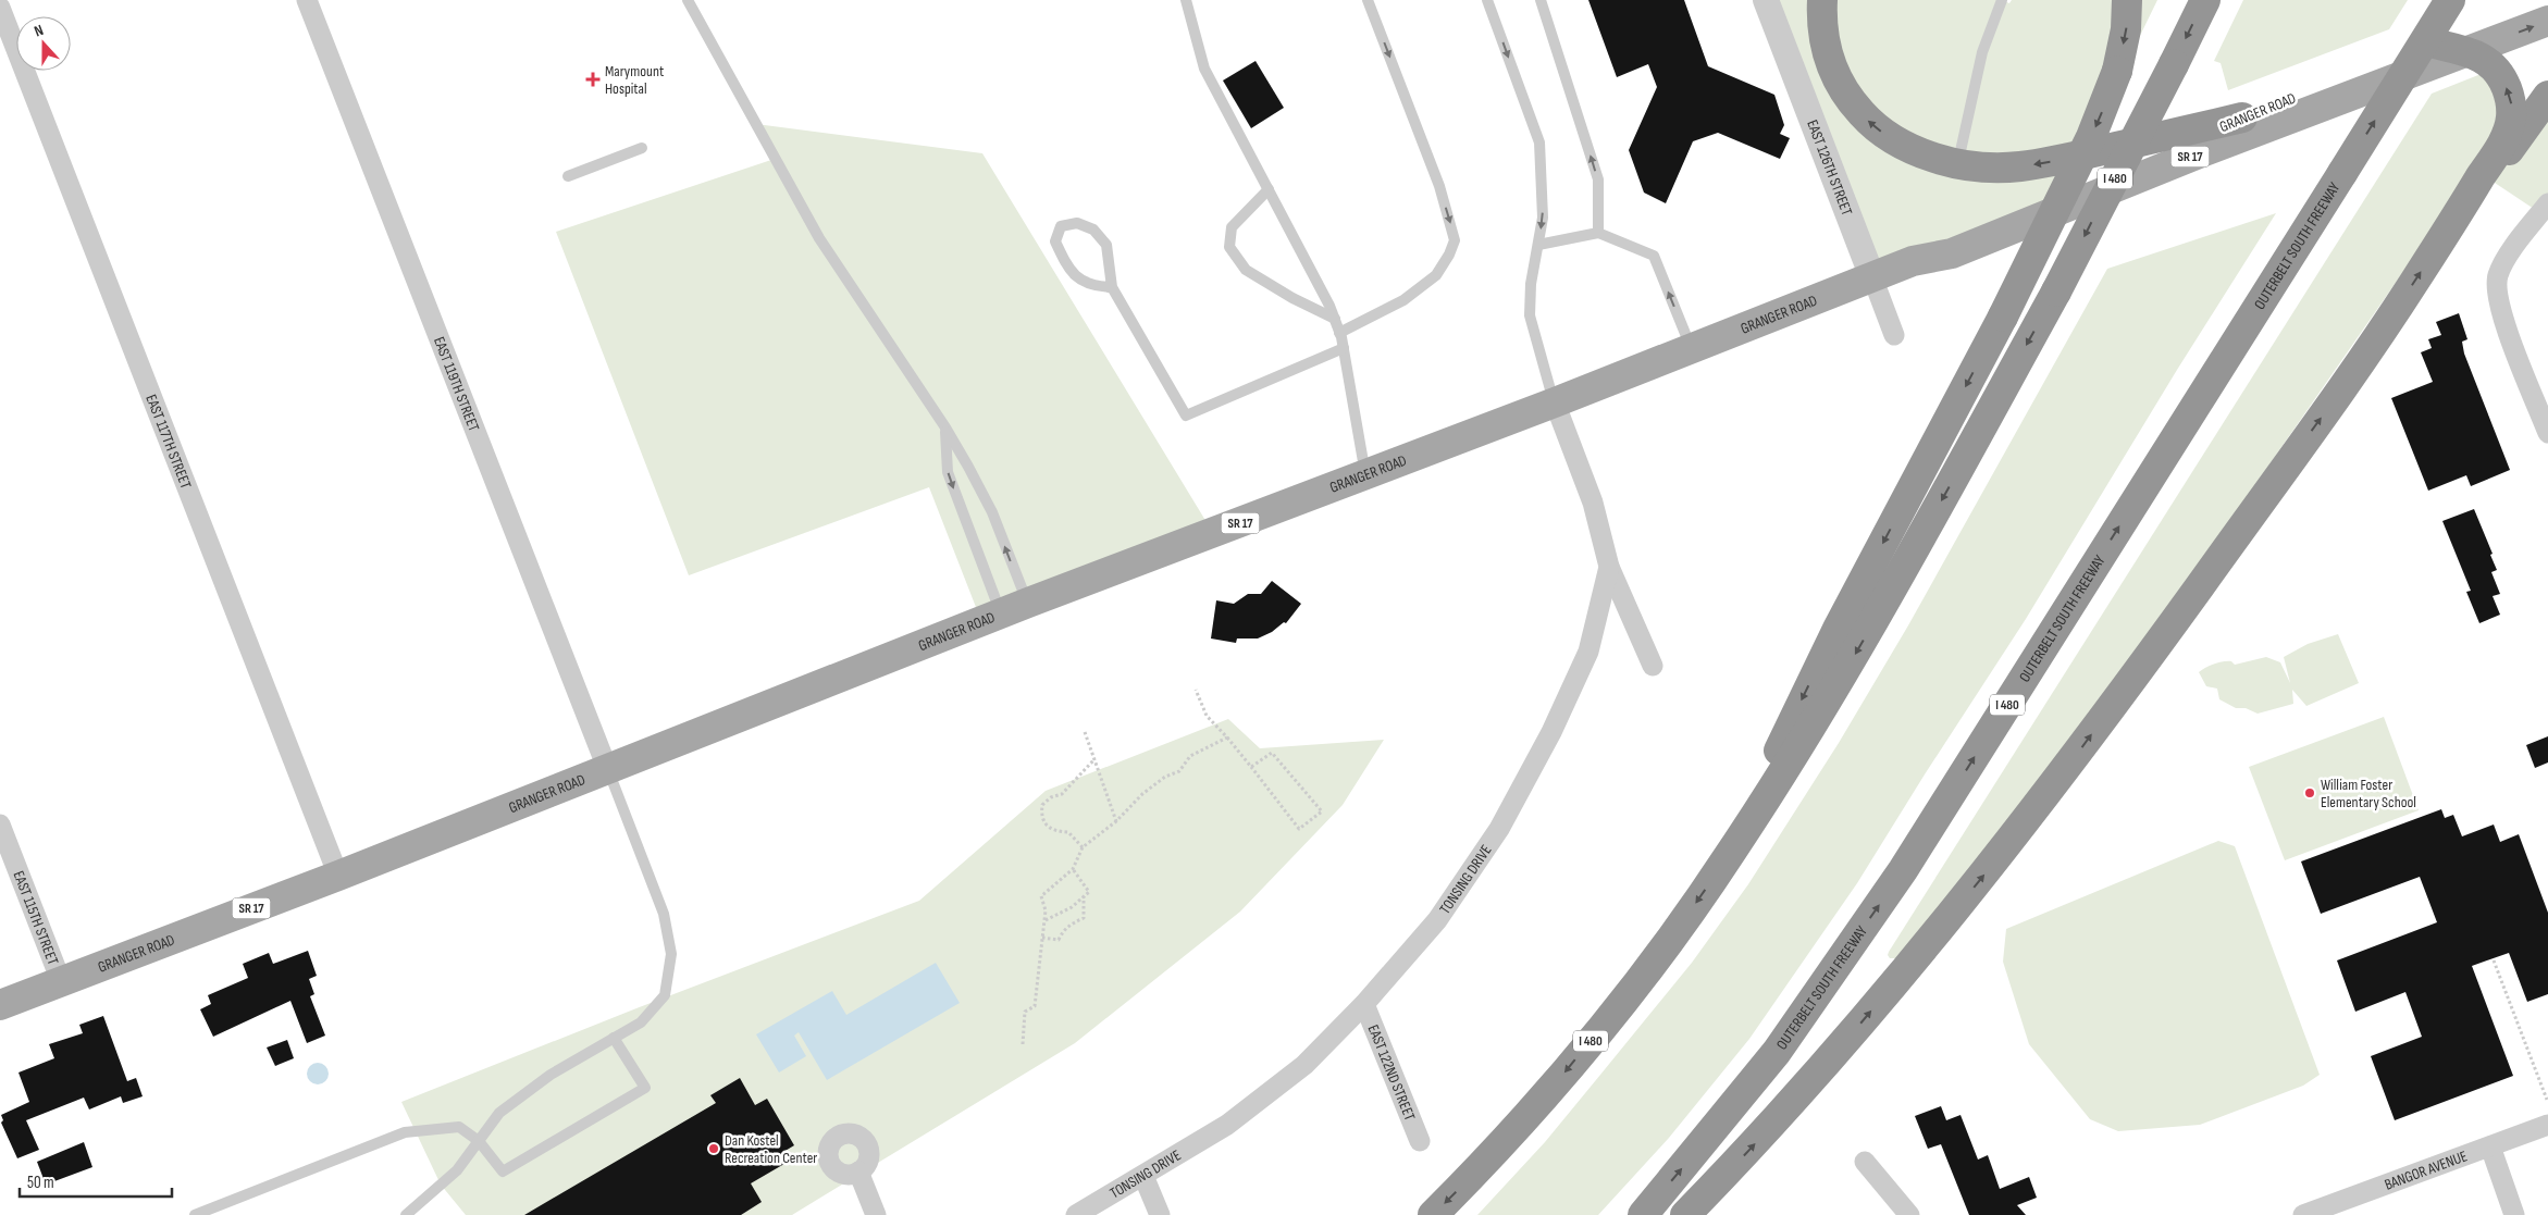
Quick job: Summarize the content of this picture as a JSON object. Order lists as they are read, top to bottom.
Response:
{
  "streets": {
    "highway": ["I 480", "OUTERBELT SOUTH FREEWAY"],
    "main road": ["GRANGER ROAD", "SR 17"],
    "street": [
      "EAST 126TH STREET",
      "EAST 119TH STREET",
      "EAST 117TH STREET",
      "TONSING DRIVE",
      "EAST 115TH STREET",
      "EAST 122ND STREET",
      "BANGOR AVENUE"
    ]
  },
  "crossings": [
    ["GRANGER ROAD", "EAST 126TH STREET"],
    ["GRANGER ROAD", "EAST 119TH STREET"],
    ["GRANGER ROAD", "EAST 117TH STREET"],
    ["GRANGER ROAD", "TONSING DRIVE"],
    ["GRANGER ROAD", "EAST 115TH STREET"],
    ["TONSING DRIVE", "EAST 122ND STREET"]
  ],
  "places": {
    "health": ["Marymount Hospital"],
    "other": ["William Foster Elementary School", "Dan Kostel Recreation Center"]
  },
  "scale_bar": "50 m",
  "north": "top"
}
